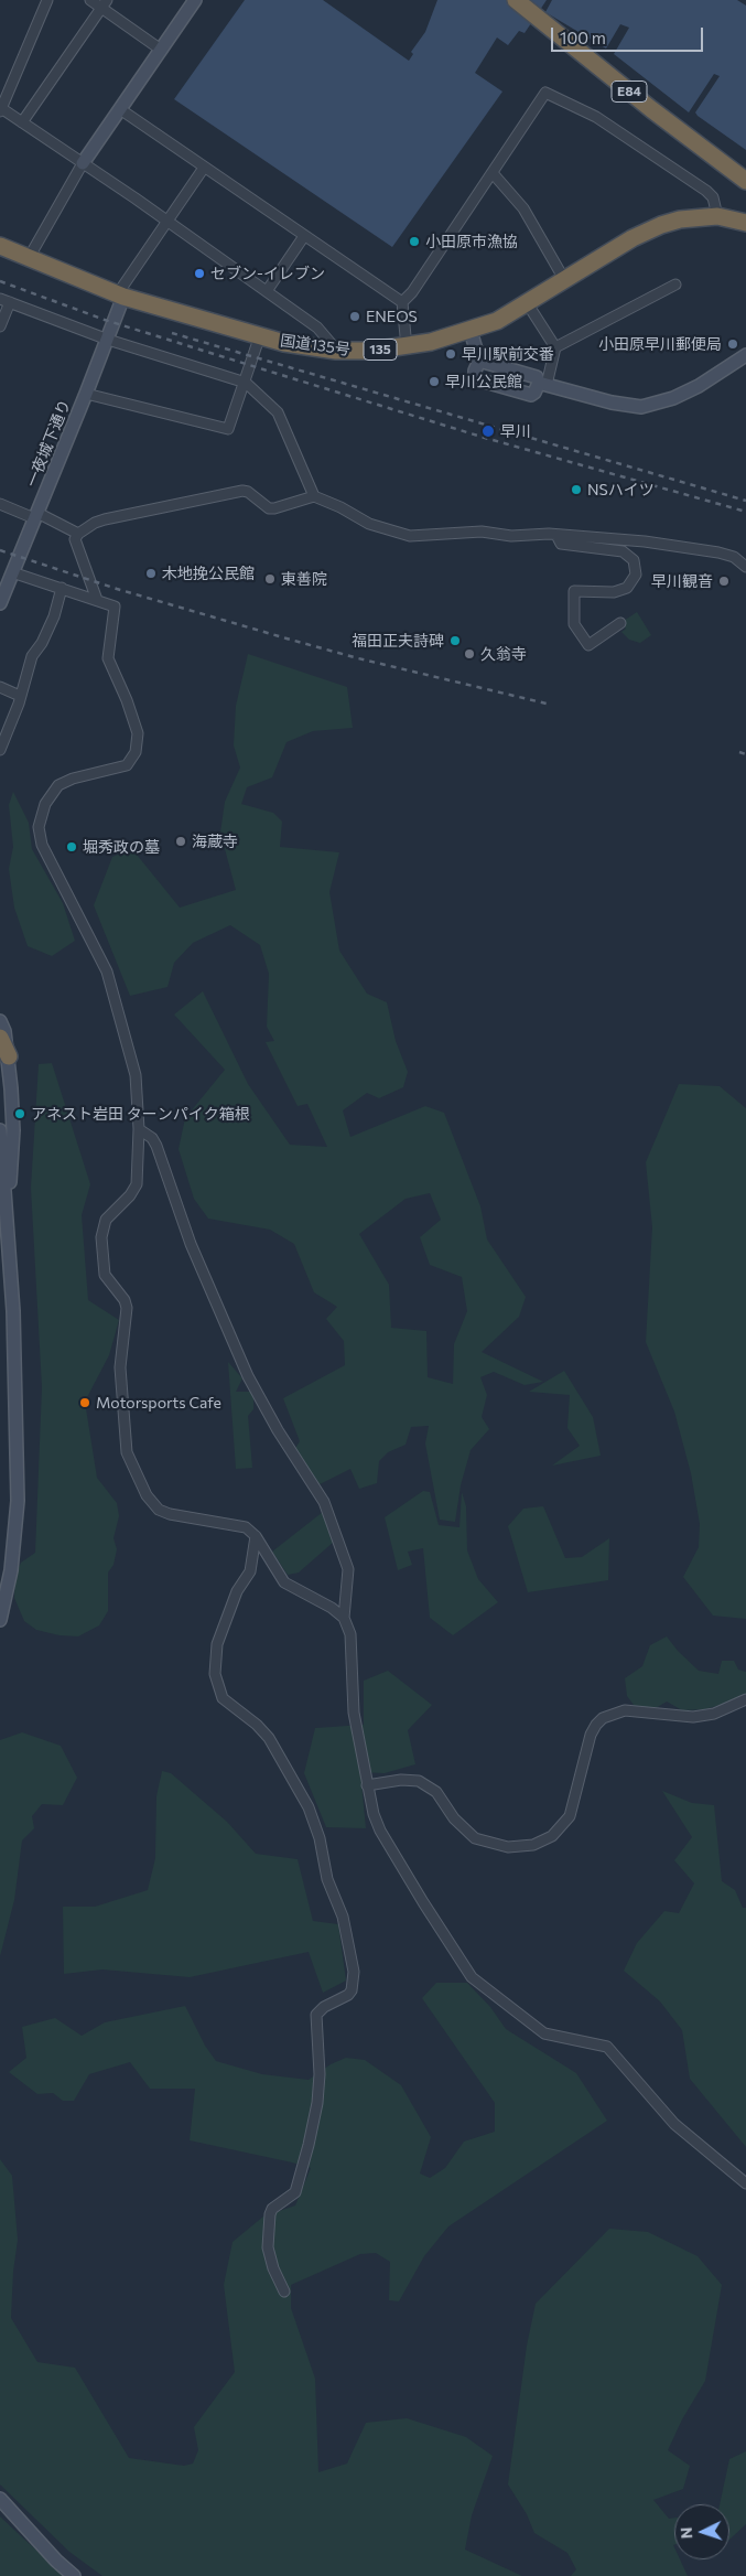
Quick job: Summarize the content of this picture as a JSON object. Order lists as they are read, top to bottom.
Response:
{
  "streets": {
    "highway": ["E84", "国道135号", "135"],
    "street": ["一夜城下通り"]
  },
  "crossings": [
    ["国道135号", "一夜城下通り"]
  ],
  "places": [
    "小田原市漁協",
    "セブン-イレブン",
    "ENEOS",
    "小田原早川郵便局",
    "早川駅前交番",
    "早川公民館",
    "早川",
    "NSハイツ",
    "木地挽公民館",
    "東善院",
    "早川観音",
    "福田正夫詩碑",
    "久翁寺",
    "海蔵寺",
    "堀秀政の墓",
    "アネスト岩田 ターンパイク箱根",
    "Motorsports Cafe"
  ],
  "scale_bar": "100 m",
  "north": "left"
}
